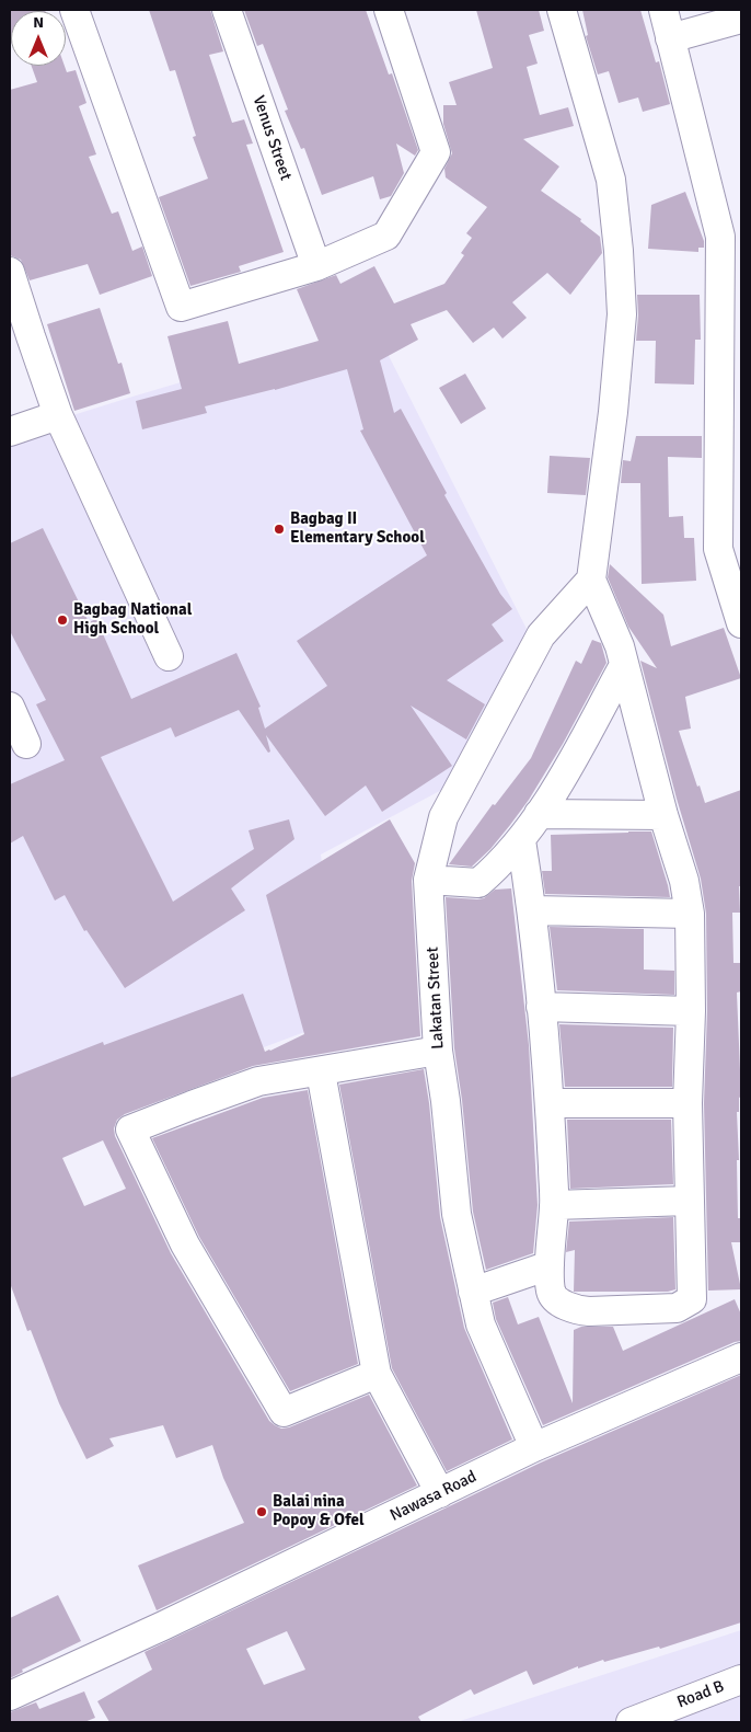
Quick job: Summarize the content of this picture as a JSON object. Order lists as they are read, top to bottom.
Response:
{
  "streets": {
    "street": [
      "Venus Street",
      "Lakatan Street",
      "Nawasa Road",
      "Road B"
    ]
  },
  "crossings": [
    ["Lakatan Street", "Nawasa Road"]
  ],
  "places": ["Bagbag II Elementary School", "Bagbag National High School", "Balai nina Popoy & Ofel"],
  "north": "top"
}
